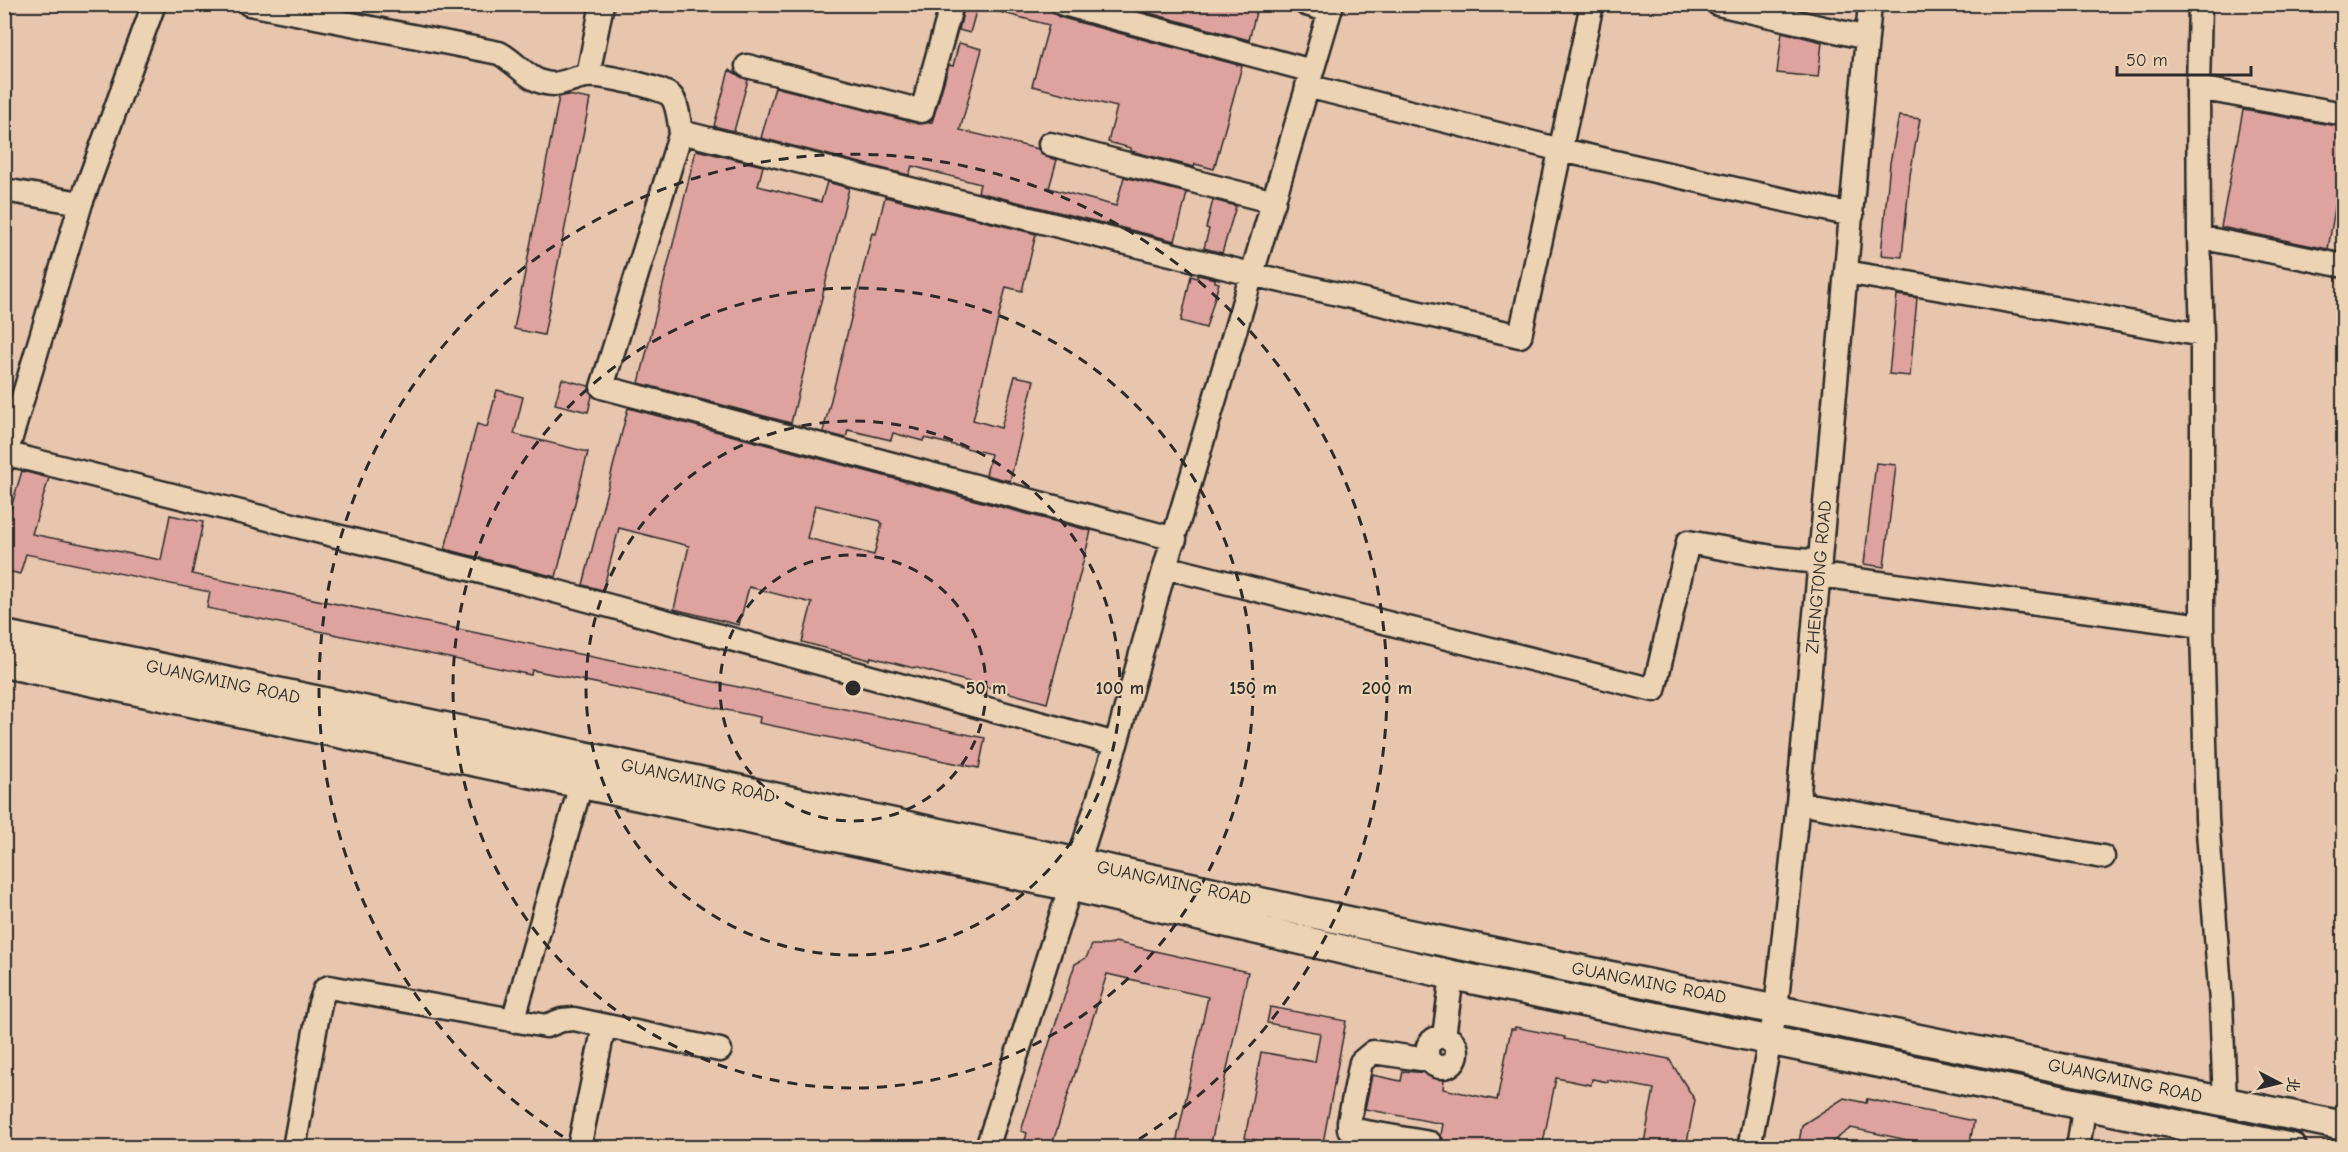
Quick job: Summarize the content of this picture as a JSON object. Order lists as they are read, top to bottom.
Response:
{
  "streets": {
    "main road": ["GUANGMING ROAD"],
    "street": ["ZHENGTONG ROAD"]
  },
  "crossings": [
    ["ZHENGTONG ROAD", "GUANGMING ROAD"]
  ],
  "scale_bar": "50 m",
  "north": "right",
  "rings": [
    "50 m",
    "100 m",
    "150 m",
    "200 m"
  ]
}
